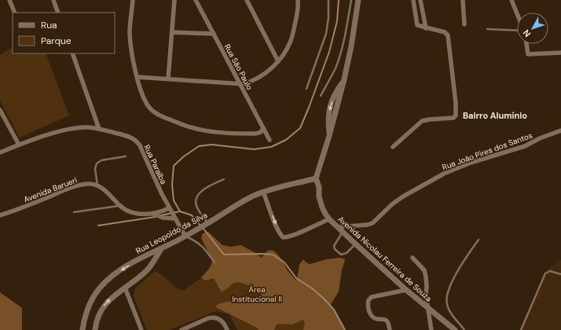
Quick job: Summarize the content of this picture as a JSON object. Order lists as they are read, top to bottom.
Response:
{
  "streets": {
    "street": [
      "Rua São Paulo",
      "Rua João Pires dos Santos",
      "Rua Paraíba",
      "Avenida Barueri",
      "Rua Leopoldo da Silva",
      "Avenida Nicolau Ferreira de Souza"
    ]
  },
  "crossings": [
    ["Rua João Pires dos Santos", "Avenida Nicolau Ferreira de Souza"],
    ["Rua Paraíba", "Rua Leopoldo da Silva"],
    ["Rua Leopoldo da Silva", "Avenida Nicolau Ferreira de Souza"]
  ],
  "districts": ["Bairro Alumínio"],
  "parks": ["Área Institucional II"],
  "legend": ["Rua", "Parque"],
  "north": "bottom left"
}
